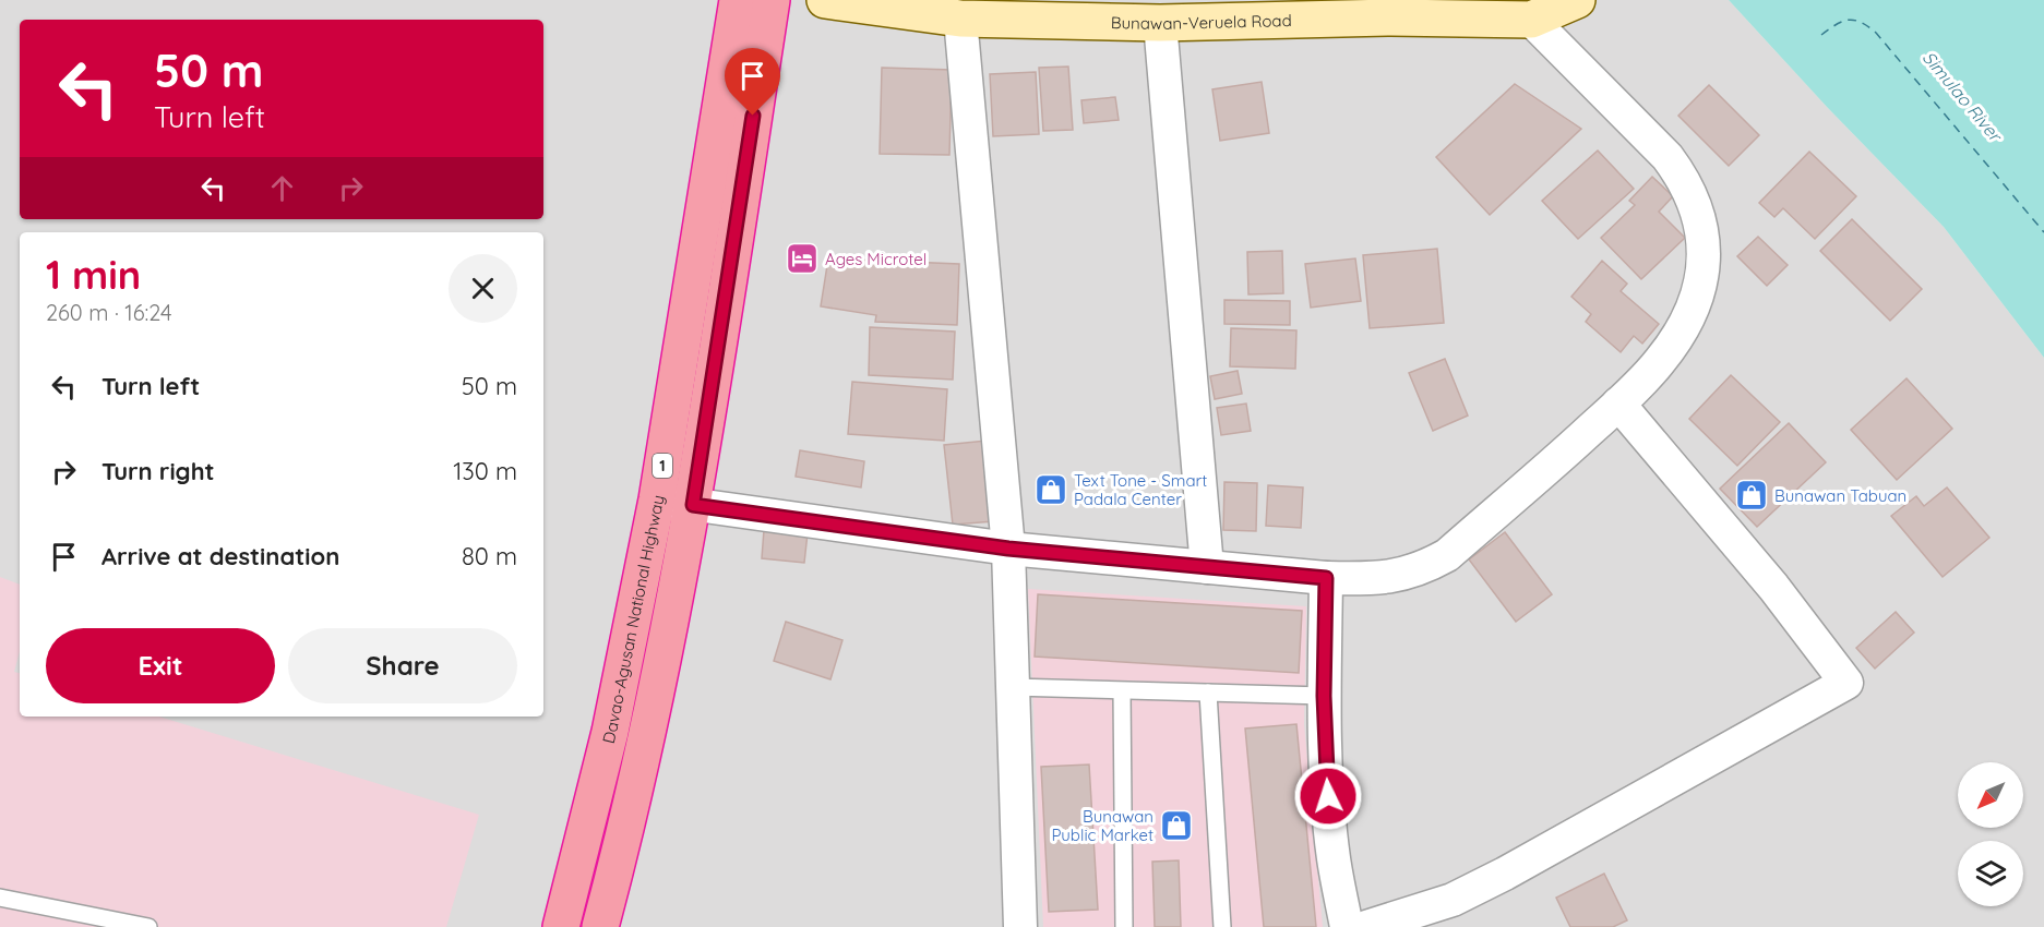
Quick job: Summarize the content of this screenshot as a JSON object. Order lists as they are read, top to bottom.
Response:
{
  "streets": {
    "highway": ["1", "Davao-Agusan National Highway"],
    "main road": ["Bunawan-Veruela Road"]
  },
  "water": ["Simulao River"],
  "places": {
    "hotel": ["Ages Microtel"],
    "shop": ["Text Tone - Smart Padala Center", "Bunawan Tabuan", "Bunawan Public Market"]
  },
  "north": "bottom left",
  "page": {
    "turn": ["50 m", "Turn left"],
    "heading": ["1 min", "260 m · 16:24"],
    "list": [
      {
        "name": "Turn left",
        "value": "50 m"
      },
      {
        "name": "Turn right",
        "value": "130 m"
      },
      {
        "name": "Arrive at destination",
        "value": "80 m"
      }
    ],
    "buttons": ["Exit", "Share"]
  }
}
